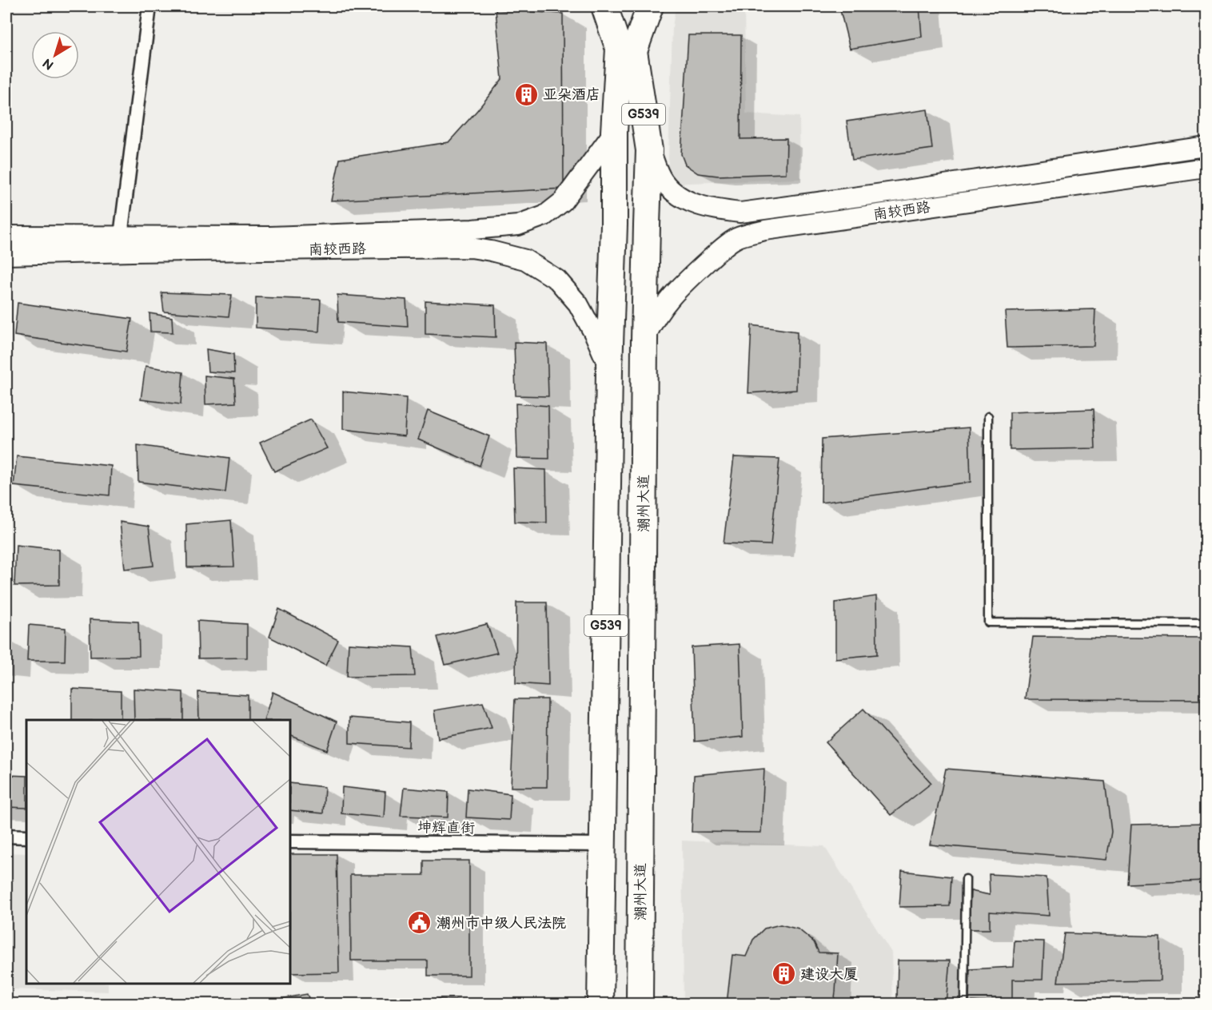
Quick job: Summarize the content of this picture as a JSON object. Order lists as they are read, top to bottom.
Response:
{
  "streets": {
    "highway": ["G539", "潮州大道"],
    "main road": ["南较西路"],
    "street": ["坤辉直街"]
  },
  "crossings": [
    ["南较西路", "潮州大道"],
    ["潮州大道", "坤辉直街"]
  ],
  "places": {
    "building": ["亚朵酒店", "建设大厦"],
    "public building": ["潮州市中级人民法院"]
  },
  "north": "bottom left"
}
